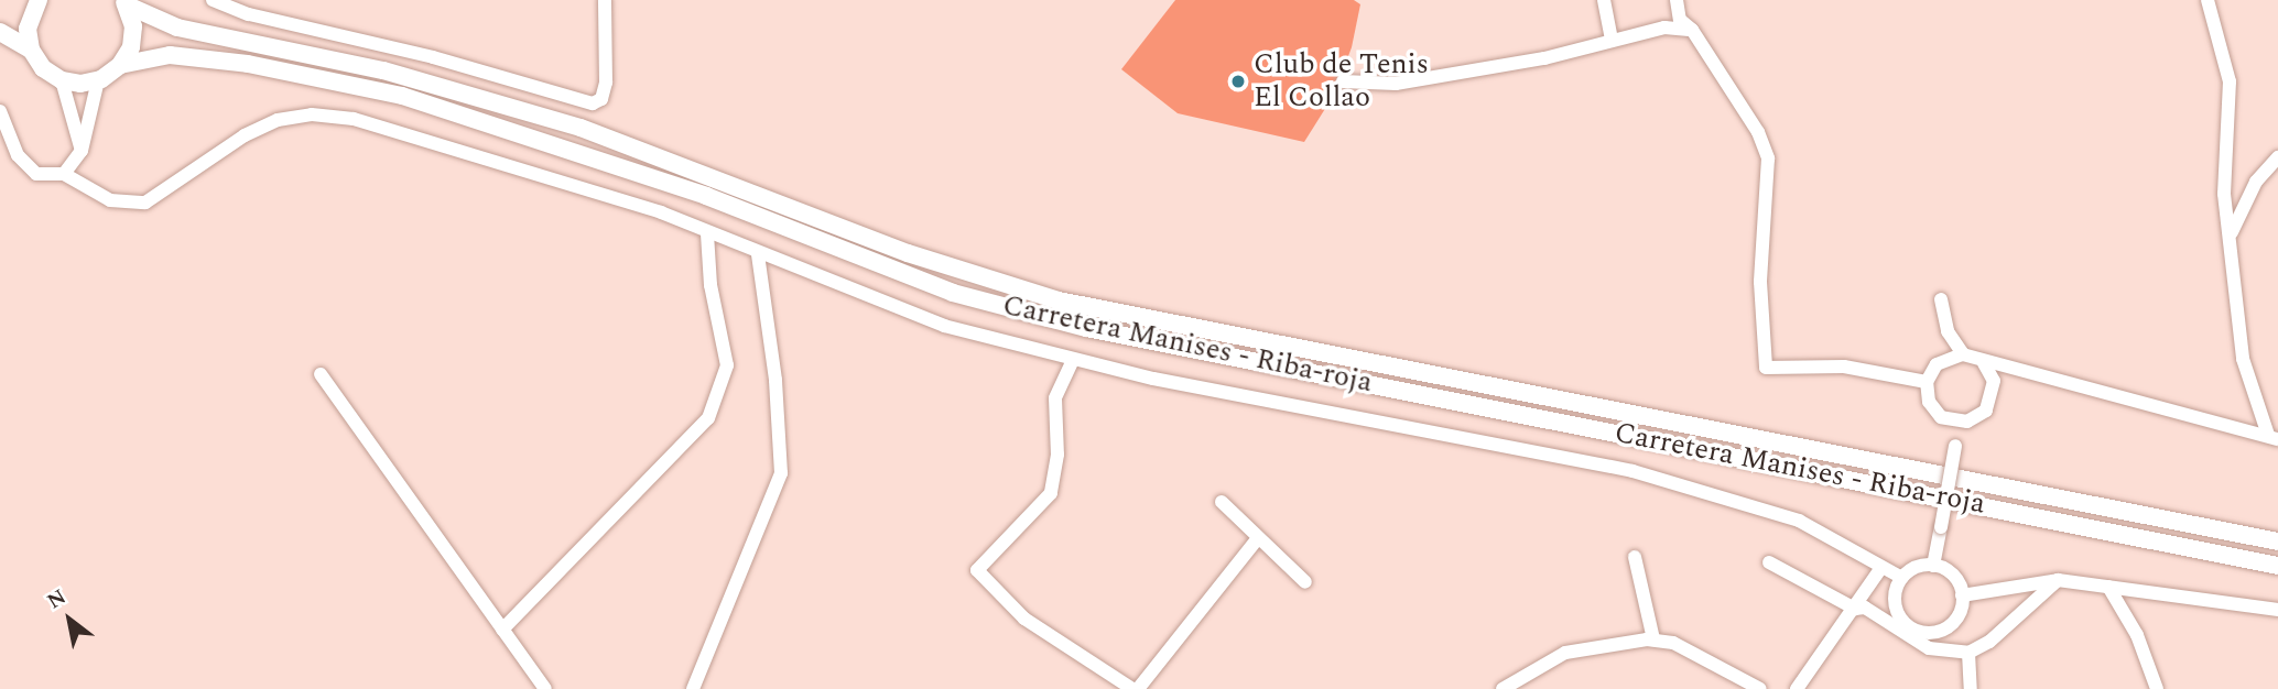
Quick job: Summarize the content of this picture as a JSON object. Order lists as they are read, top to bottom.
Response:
{
  "streets": {
    "main road": ["Carretera Manises - Riba-roja"]
  },
  "places": ["Club de Tenis El Collao"],
  "north": "top left"
}
